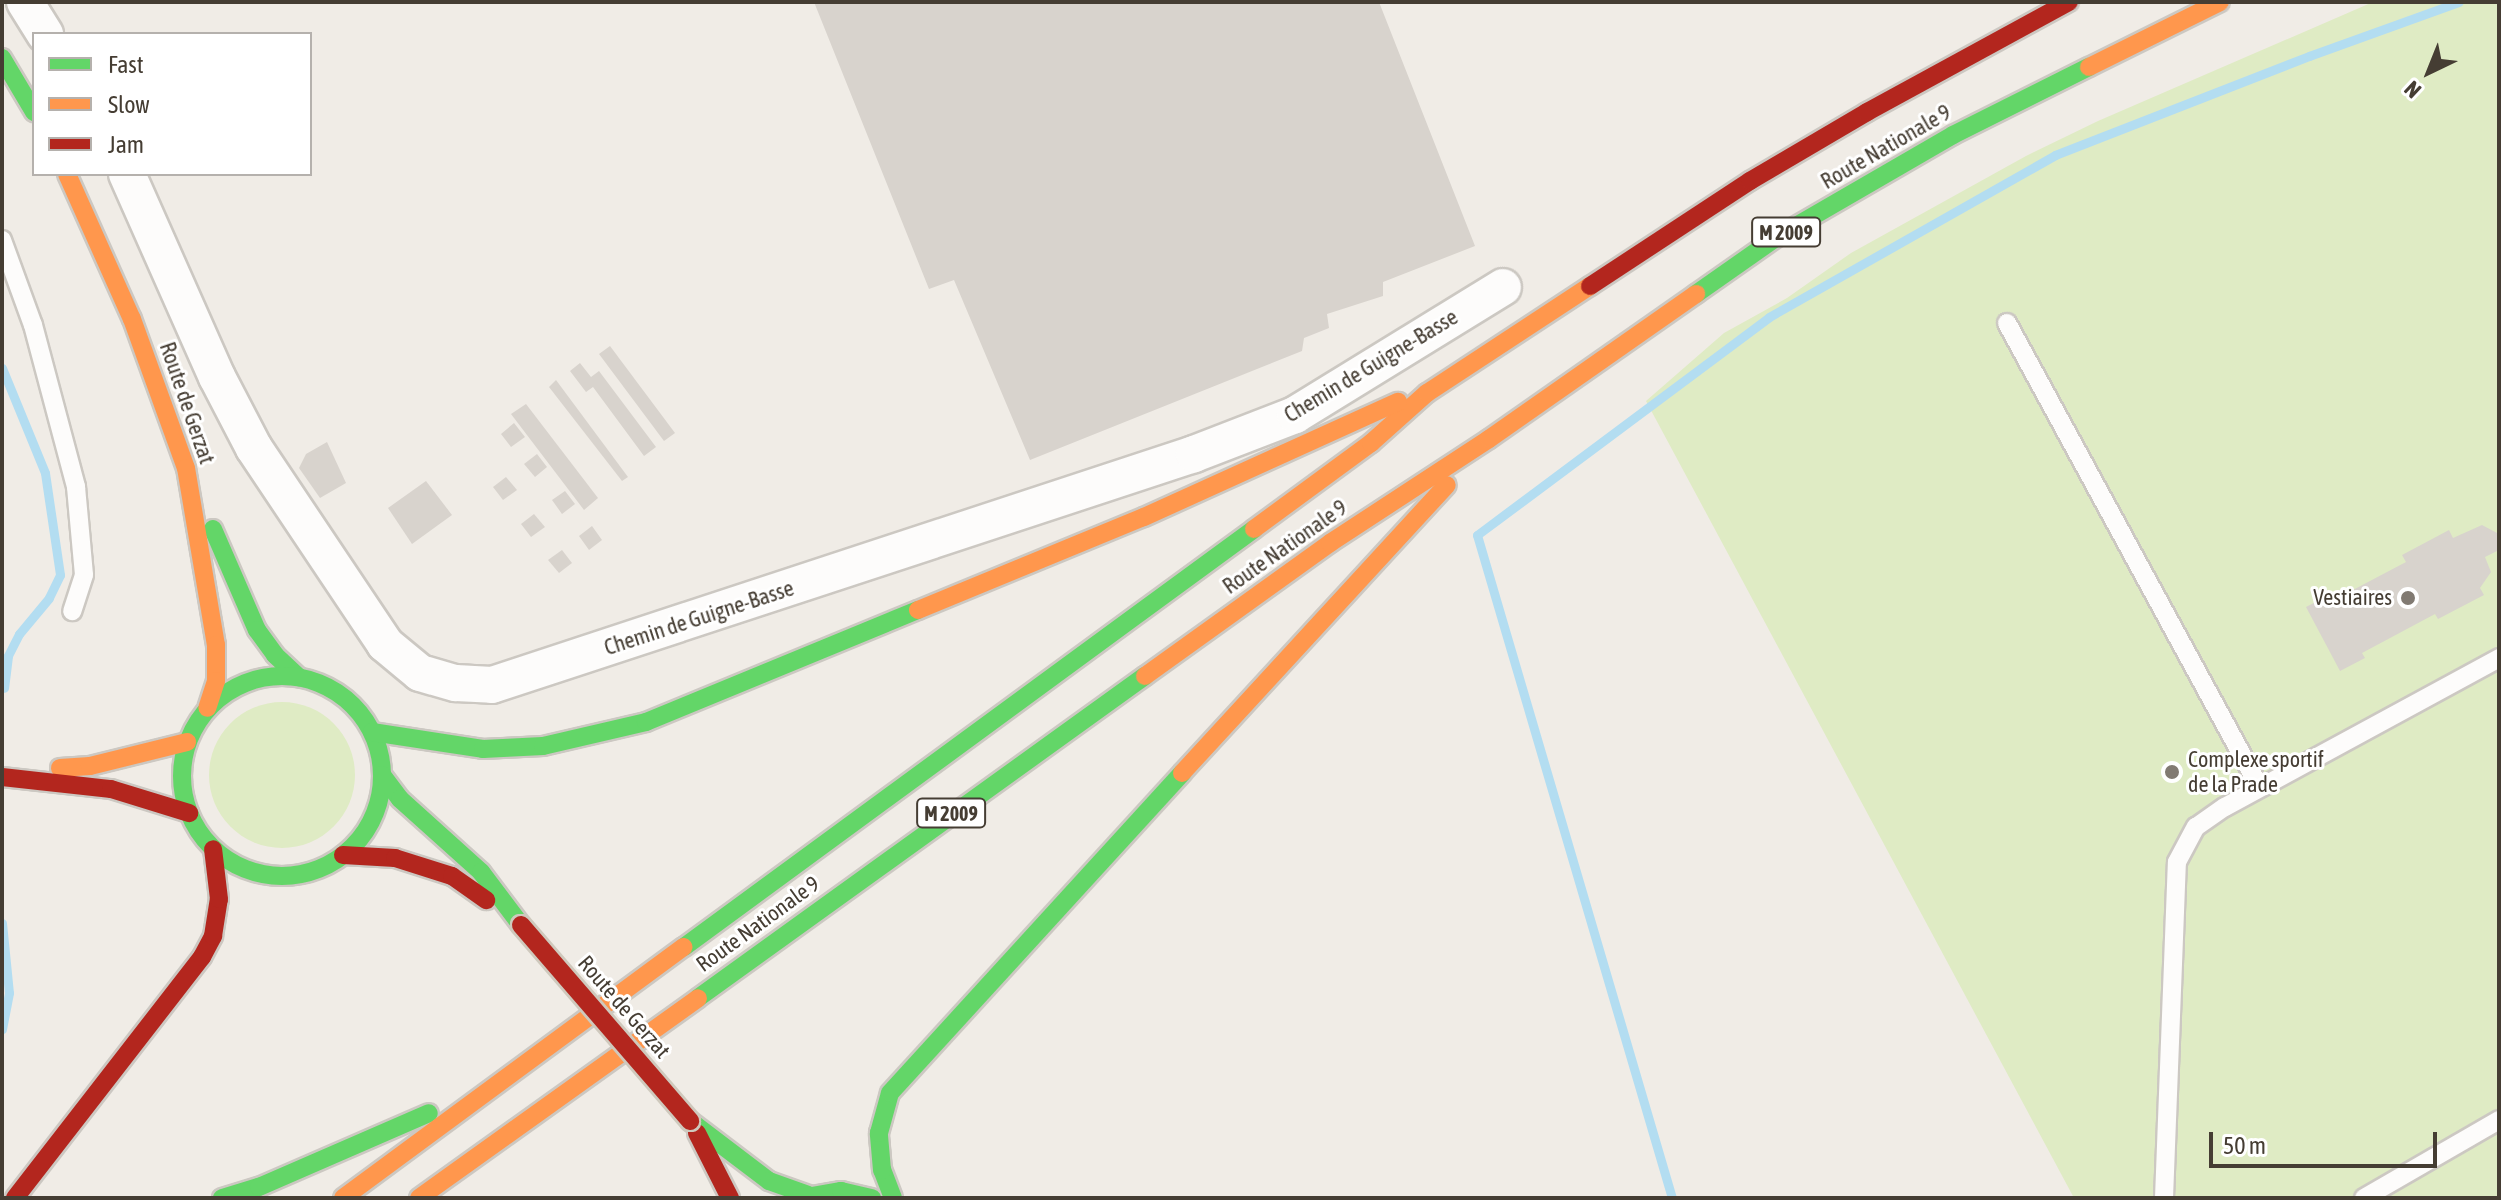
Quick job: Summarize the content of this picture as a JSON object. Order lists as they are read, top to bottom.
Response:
{
  "streets": {
    "main road": ["Route Nationale 9", "M 2009", "Route de Gerzat"],
    "street": ["Chemin de Guigne-Basse"]
  },
  "places": ["Vestiaires", "Complexe sportif de la Prade"],
  "legend": ["Fast", "Slow", "Jam"],
  "scale_bar": "50 m",
  "north": "bottom left"
}
